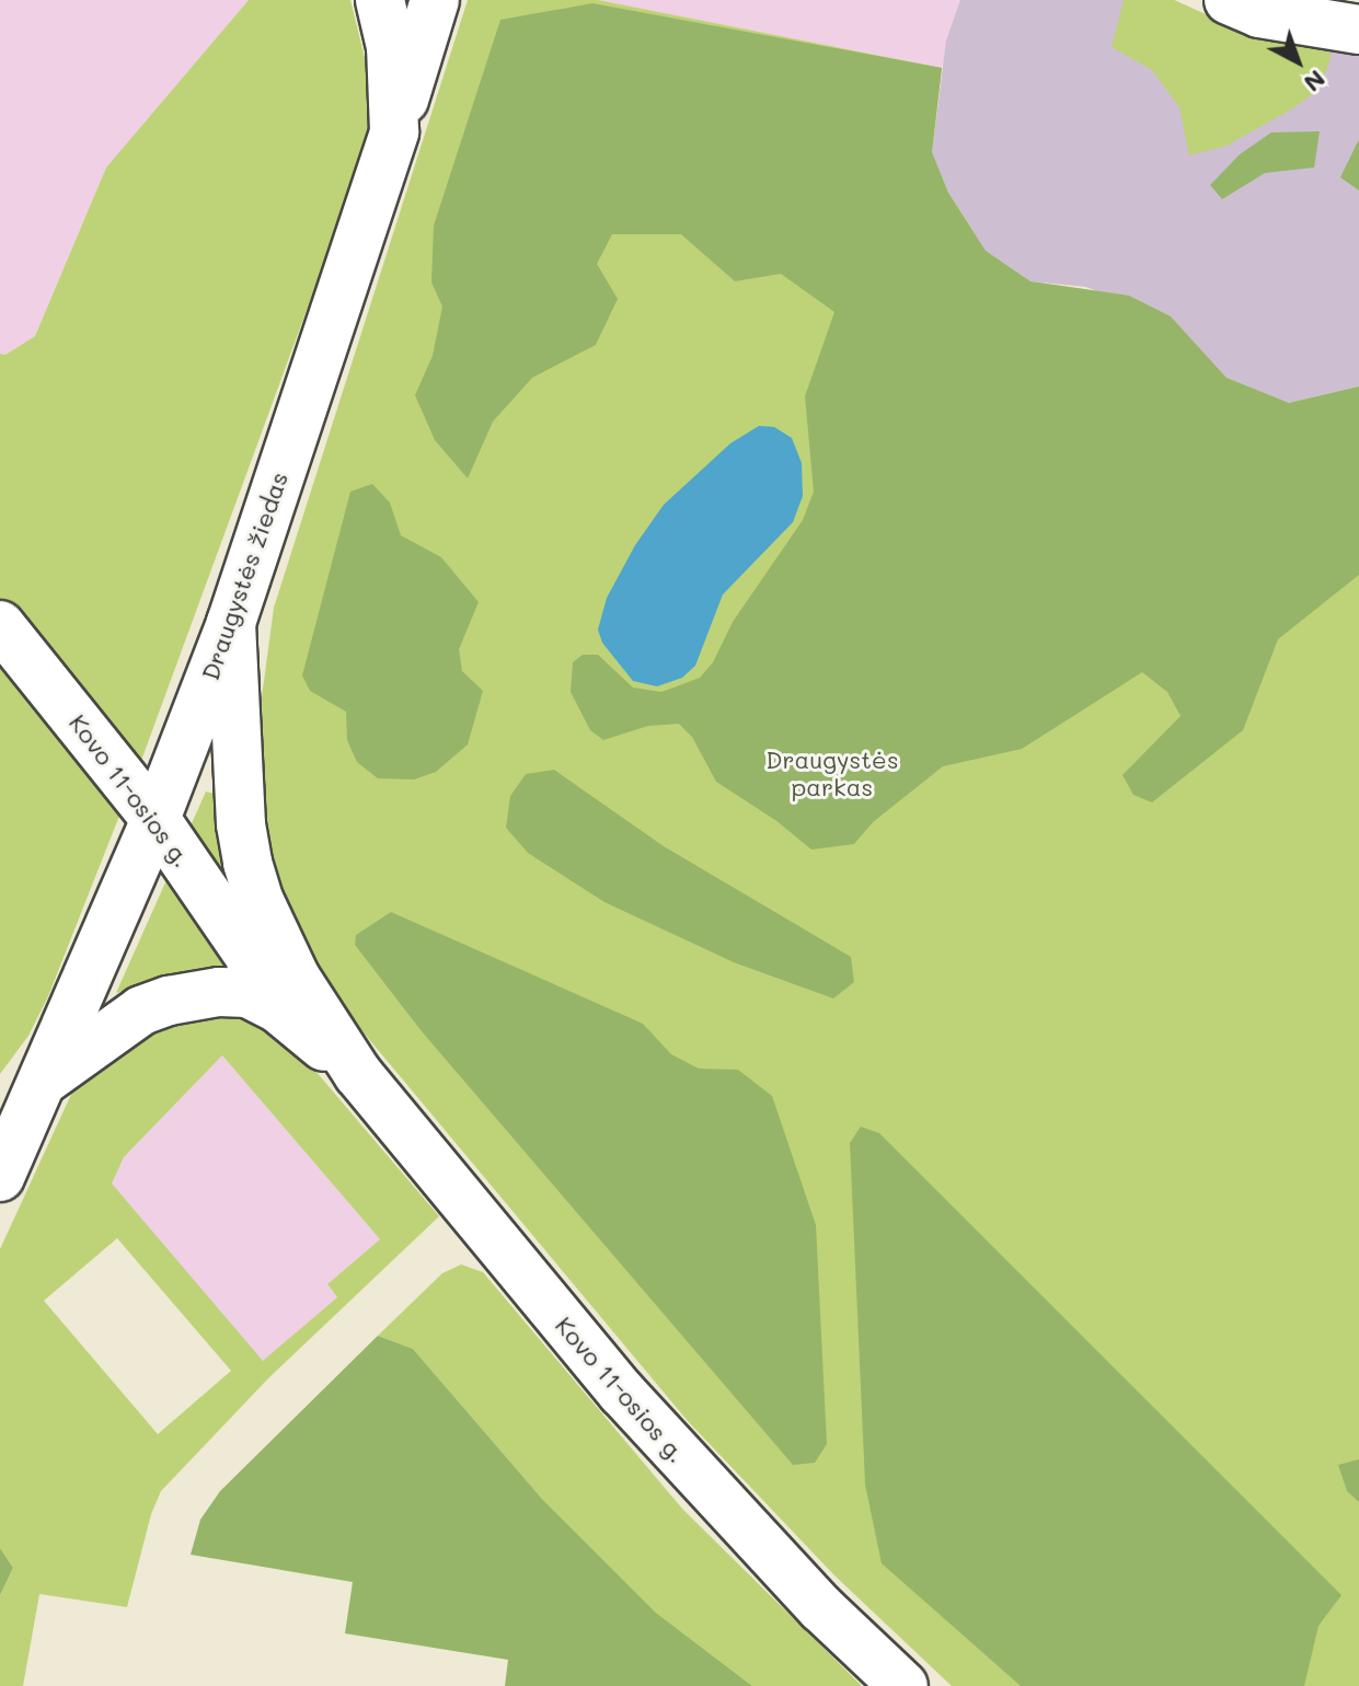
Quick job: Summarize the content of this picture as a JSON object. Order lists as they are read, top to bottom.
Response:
{
  "streets": {
    "main road": ["Draugystės žiedas", "Kovo 11-osios g."]
  },
  "crossings": [
    ["Draugystės žiedas", "Kovo 11-osios g."]
  ],
  "parks": ["Draugystės parkas"],
  "north": "bottom right"
}
